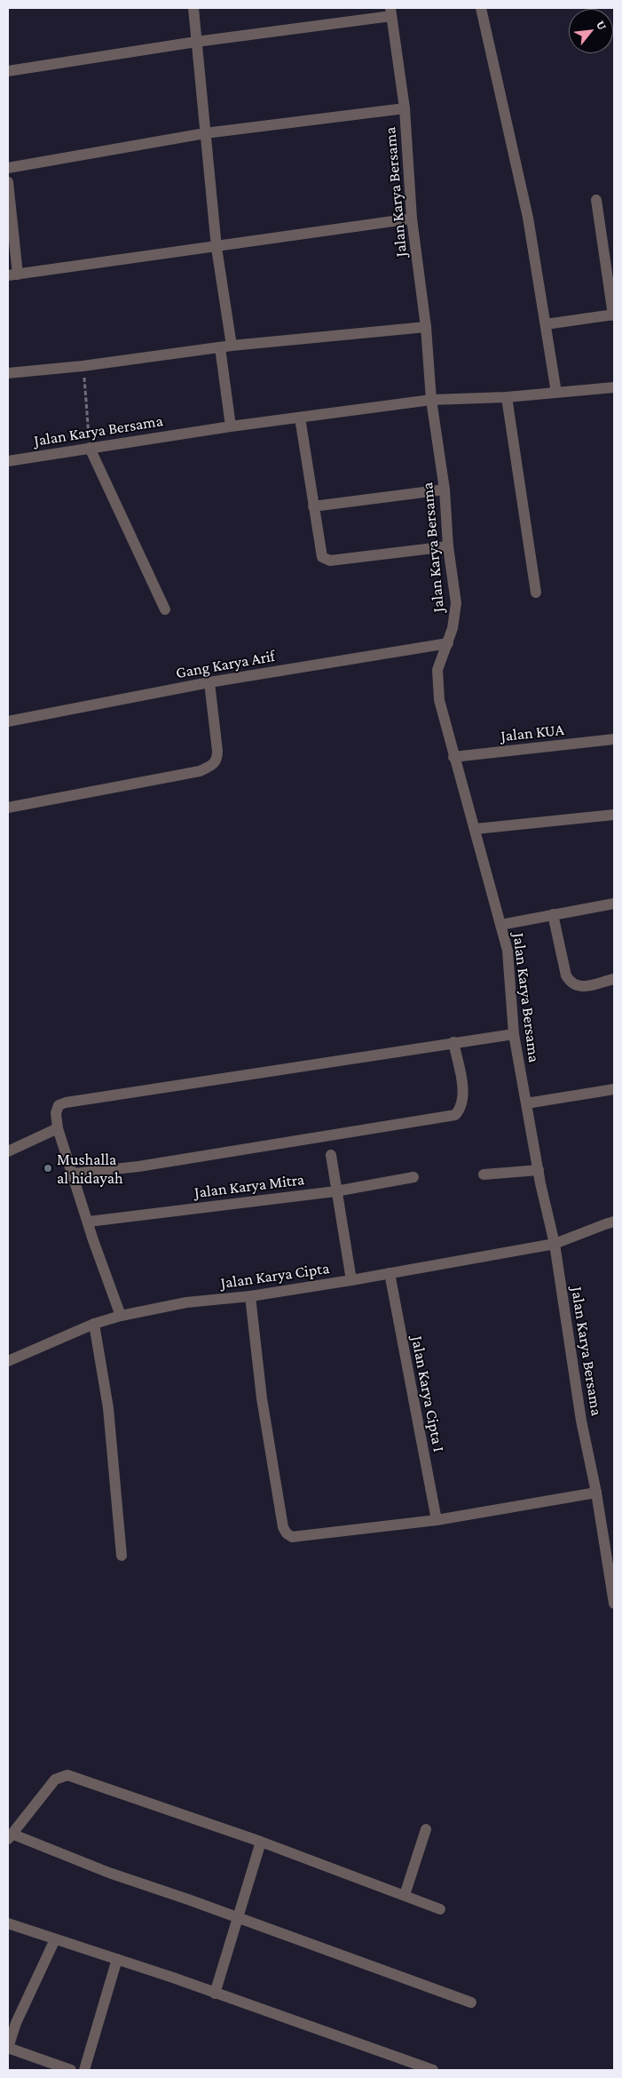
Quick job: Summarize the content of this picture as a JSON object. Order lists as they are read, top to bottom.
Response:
{
  "streets": {
    "street": [
      "Jalan Karya Bersama",
      "Gang Karya Arif",
      "Jalan KUA",
      "Jalan Karya Mitra",
      "Jalan Karya Cipta",
      "Jalan Karya Cipta I"
    ]
  },
  "crossings": [
    ["Jalan Karya Bersama", "Gang Karya Arif"],
    ["Jalan Karya Bersama", "Jalan KUA"],
    ["Jalan Karya Bersama", "Jalan Karya Cipta"],
    ["Jalan Karya Cipta", "Jalan Karya Cipta I"]
  ],
  "places": ["Mushalla al hidayah"],
  "north": "top right"
}
